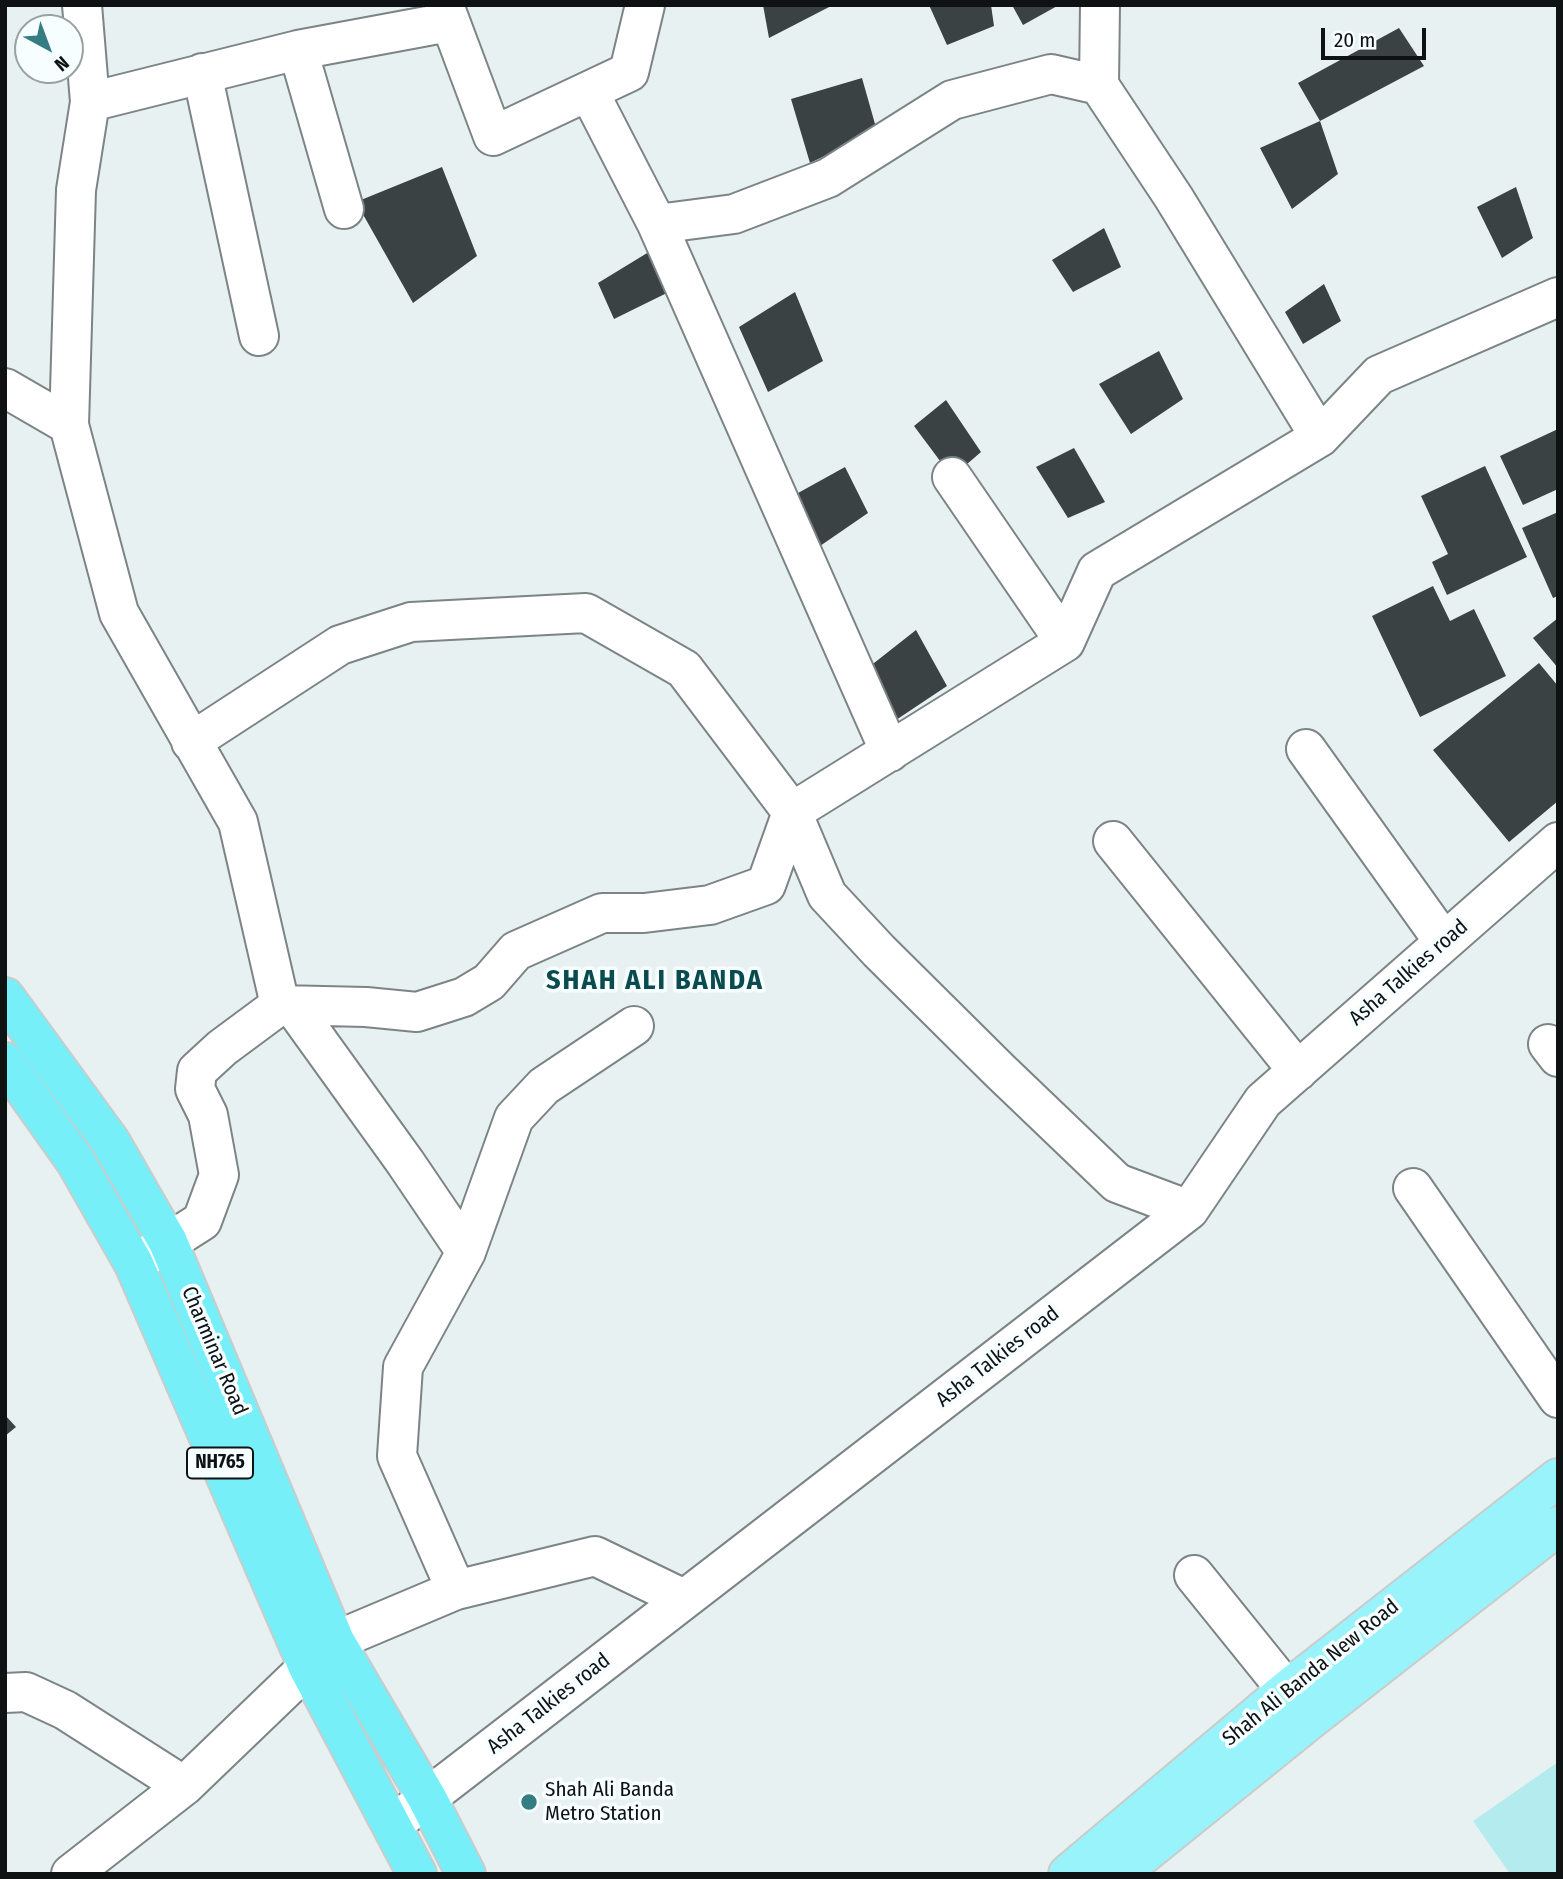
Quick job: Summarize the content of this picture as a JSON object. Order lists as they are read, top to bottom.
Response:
{
  "streets": {
    "highway": ["Charminar Road", "NH765"],
    "main road": ["Shah Ali Banda New Road"],
    "street": ["Asha Talkies road"]
  },
  "crossings": [
    ["Asha Talkies road", "Charminar Road"]
  ],
  "districts": ["SHAH ALI BANDA"],
  "places": ["Shah Ali Banda Metro Station"],
  "scale_bar": "20 m",
  "north": "bottom right"
}
